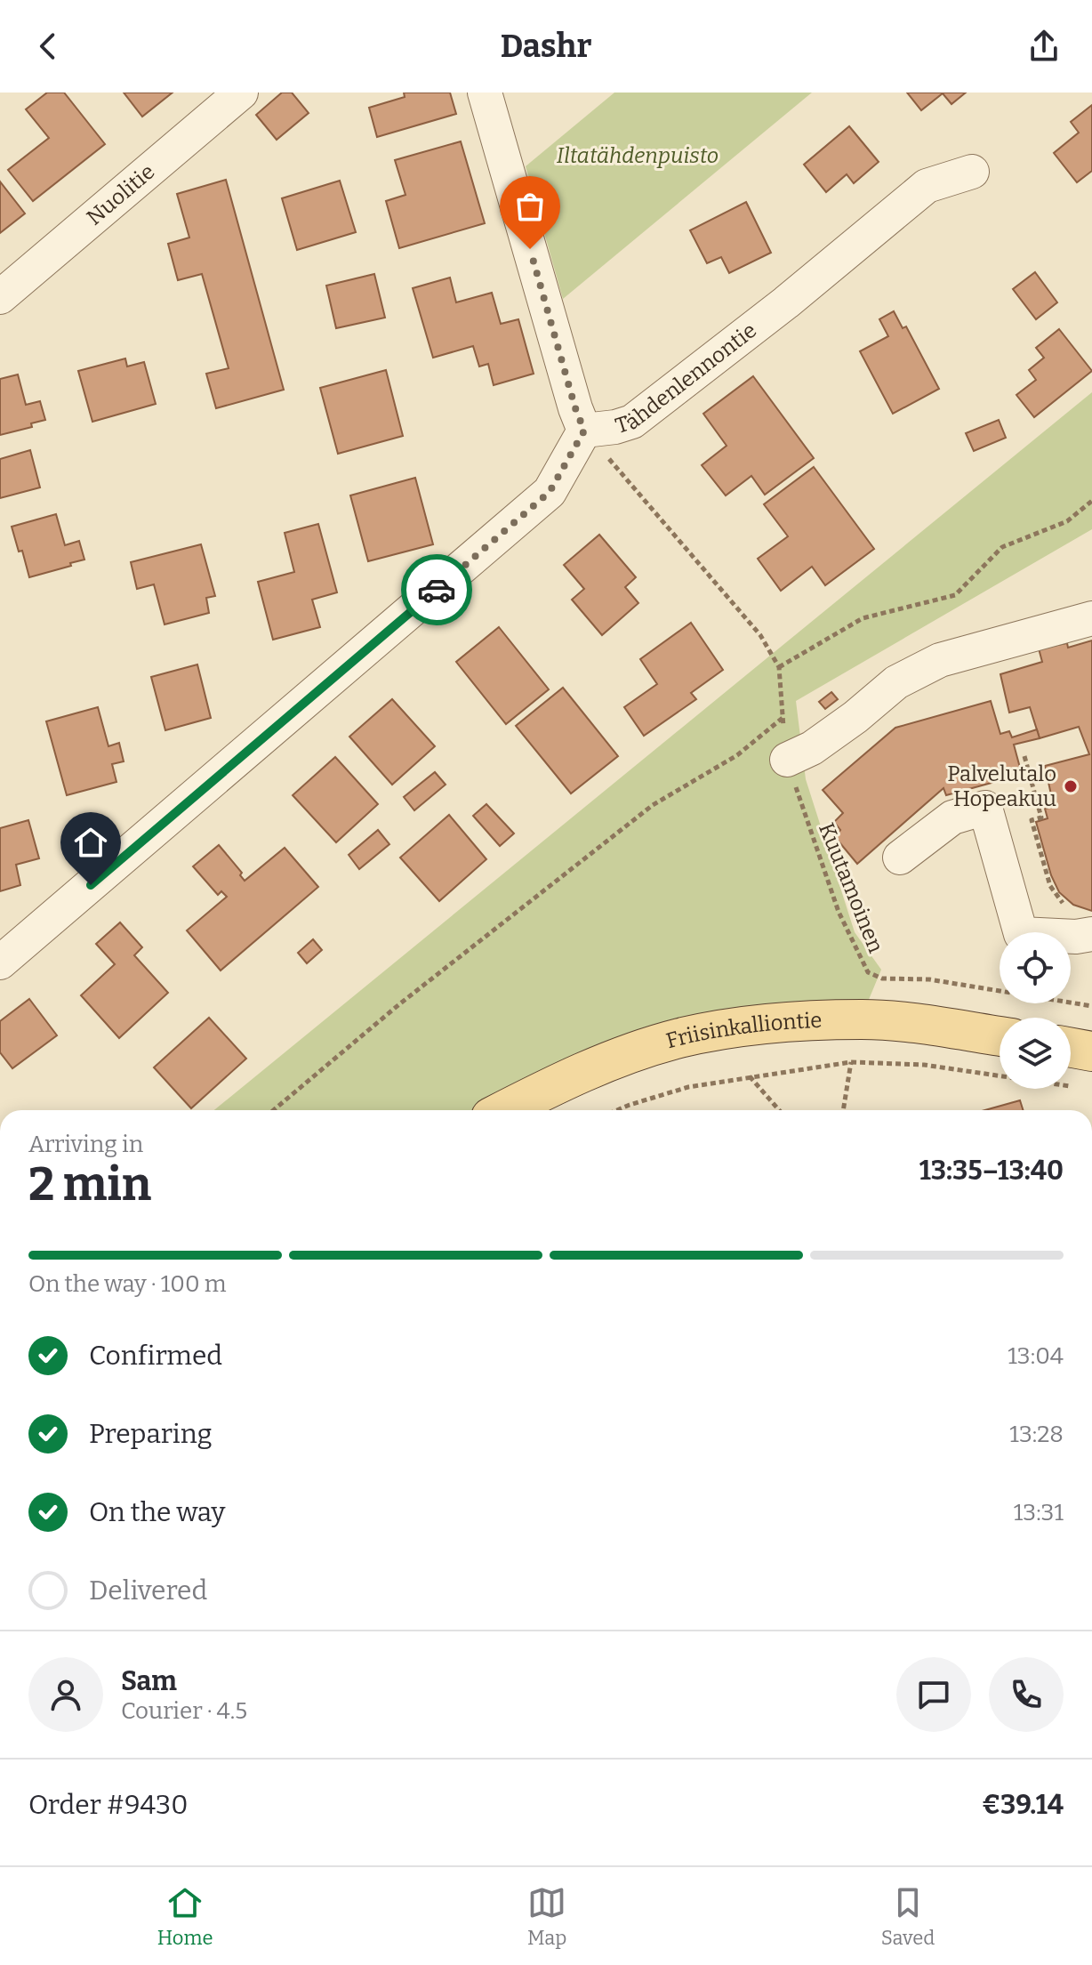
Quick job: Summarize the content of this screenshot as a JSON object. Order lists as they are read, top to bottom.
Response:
{
  "streets": {
    "main road": ["Friisinkalliontie"],
    "street": ["Nuolitie", "Tähdenlennontie"],
    "path": ["Kuutamoinen"]
  },
  "parks": ["Iltatähdenpuisto"],
  "places": ["Palvelutalo Hopeakuu"],
  "page": {
    "header": "Dashr",
    "heading": ["2 min", "Arriving in", "13:35–13:40"],
    "panel": [
      "Sam",
      "Courier · 4.5",
      "Order #9430",
      "€39.14"
    ],
    "bar": "On the way · 100 m",
    "list": [
      ["Confirmed", "13:04"],
      ["Preparing", "13:28"],
      ["On the way", "13:31"],
      "Delivered"
    ],
    "tabs": ["Home", "Map", "Saved"]
  }
}
